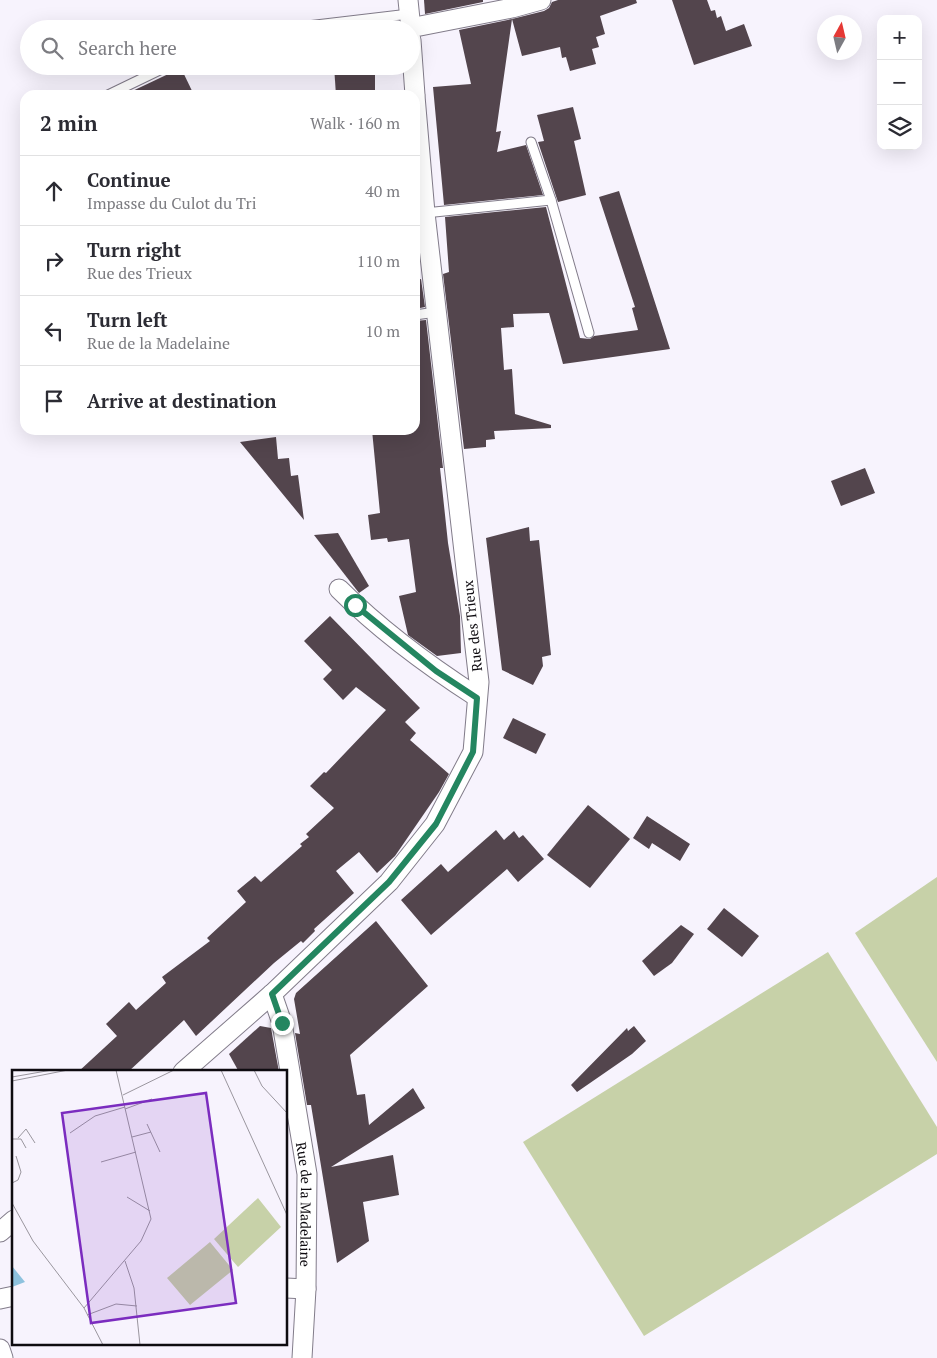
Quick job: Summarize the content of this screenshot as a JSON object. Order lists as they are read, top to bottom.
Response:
{
  "streets": {
    "street": ["Rue des Trieux", "Rue de la Madelaine"]
  },
  "crossings": [
    ["Rue des Trieux", "Rue de la Madelaine"]
  ],
  "north": "top",
  "page": {
    "map_buttons": ["+", "−"],
    "search": "Search here",
    "heading": ["2 min", "Walk · 160 m"],
    "list": [
      ["Continue", "Impasse du Culot du Tri", "40 m"],
      ["Turn right", "Rue des Trieux", "110 m"],
      ["Turn left", "Rue de la Madelaine", "10 m"],
      "Arrive at destination"
    ]
  }
}
